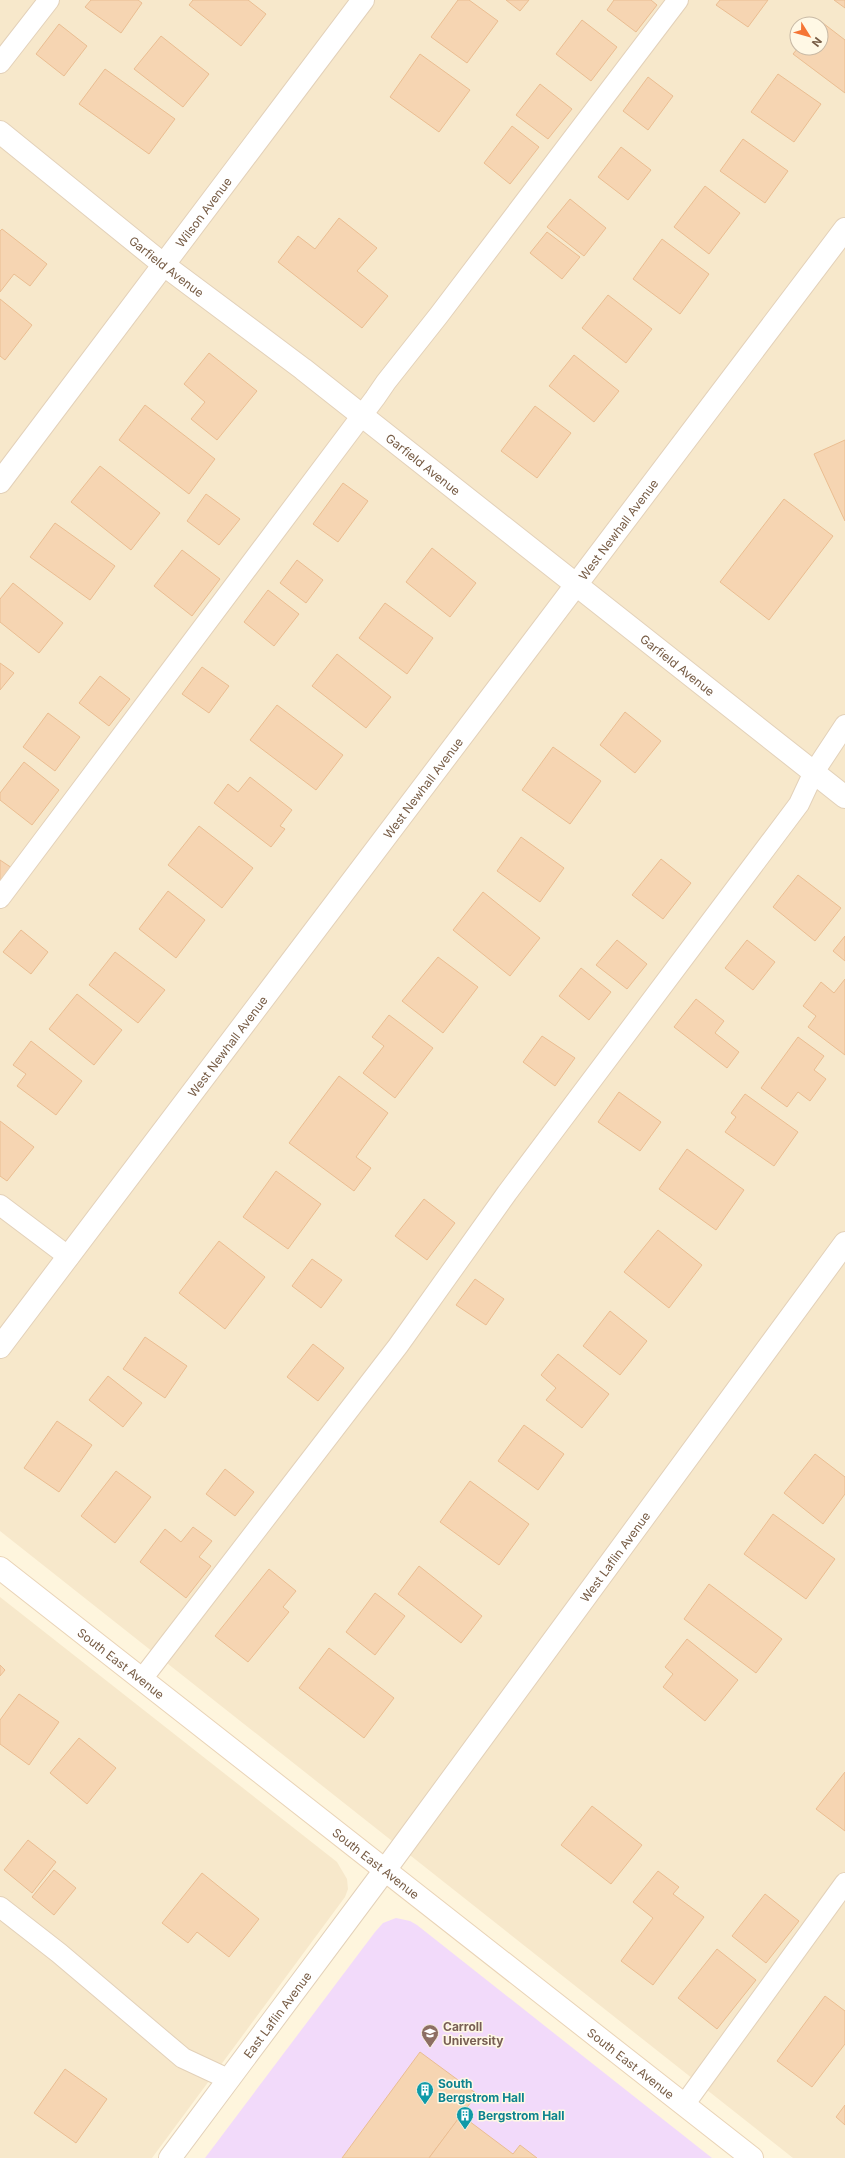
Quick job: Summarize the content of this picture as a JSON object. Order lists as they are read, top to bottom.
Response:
{
  "streets": {
    "street": [
      "Wilson Avenue",
      "Garfield Avenue",
      "West Newhall Avenue",
      "West Laflin Avenue",
      "South East Avenue",
      "East Laflin Avenue"
    ]
  },
  "crossings": [
    ["Wilson Avenue", "Garfield Avenue"],
    ["Garfield Avenue", "West Newhall Avenue"],
    ["West Laflin Avenue", "South East Avenue"],
    ["West Laflin Avenue", "East Laflin Avenue"],
    ["South East Avenue", "East Laflin Avenue"]
  ],
  "places": {
    "school or university": ["Carroll University"],
    "building": ["South Bergstrom Hall", "Bergstrom Hall"]
  },
  "north": "bottom right"
}
